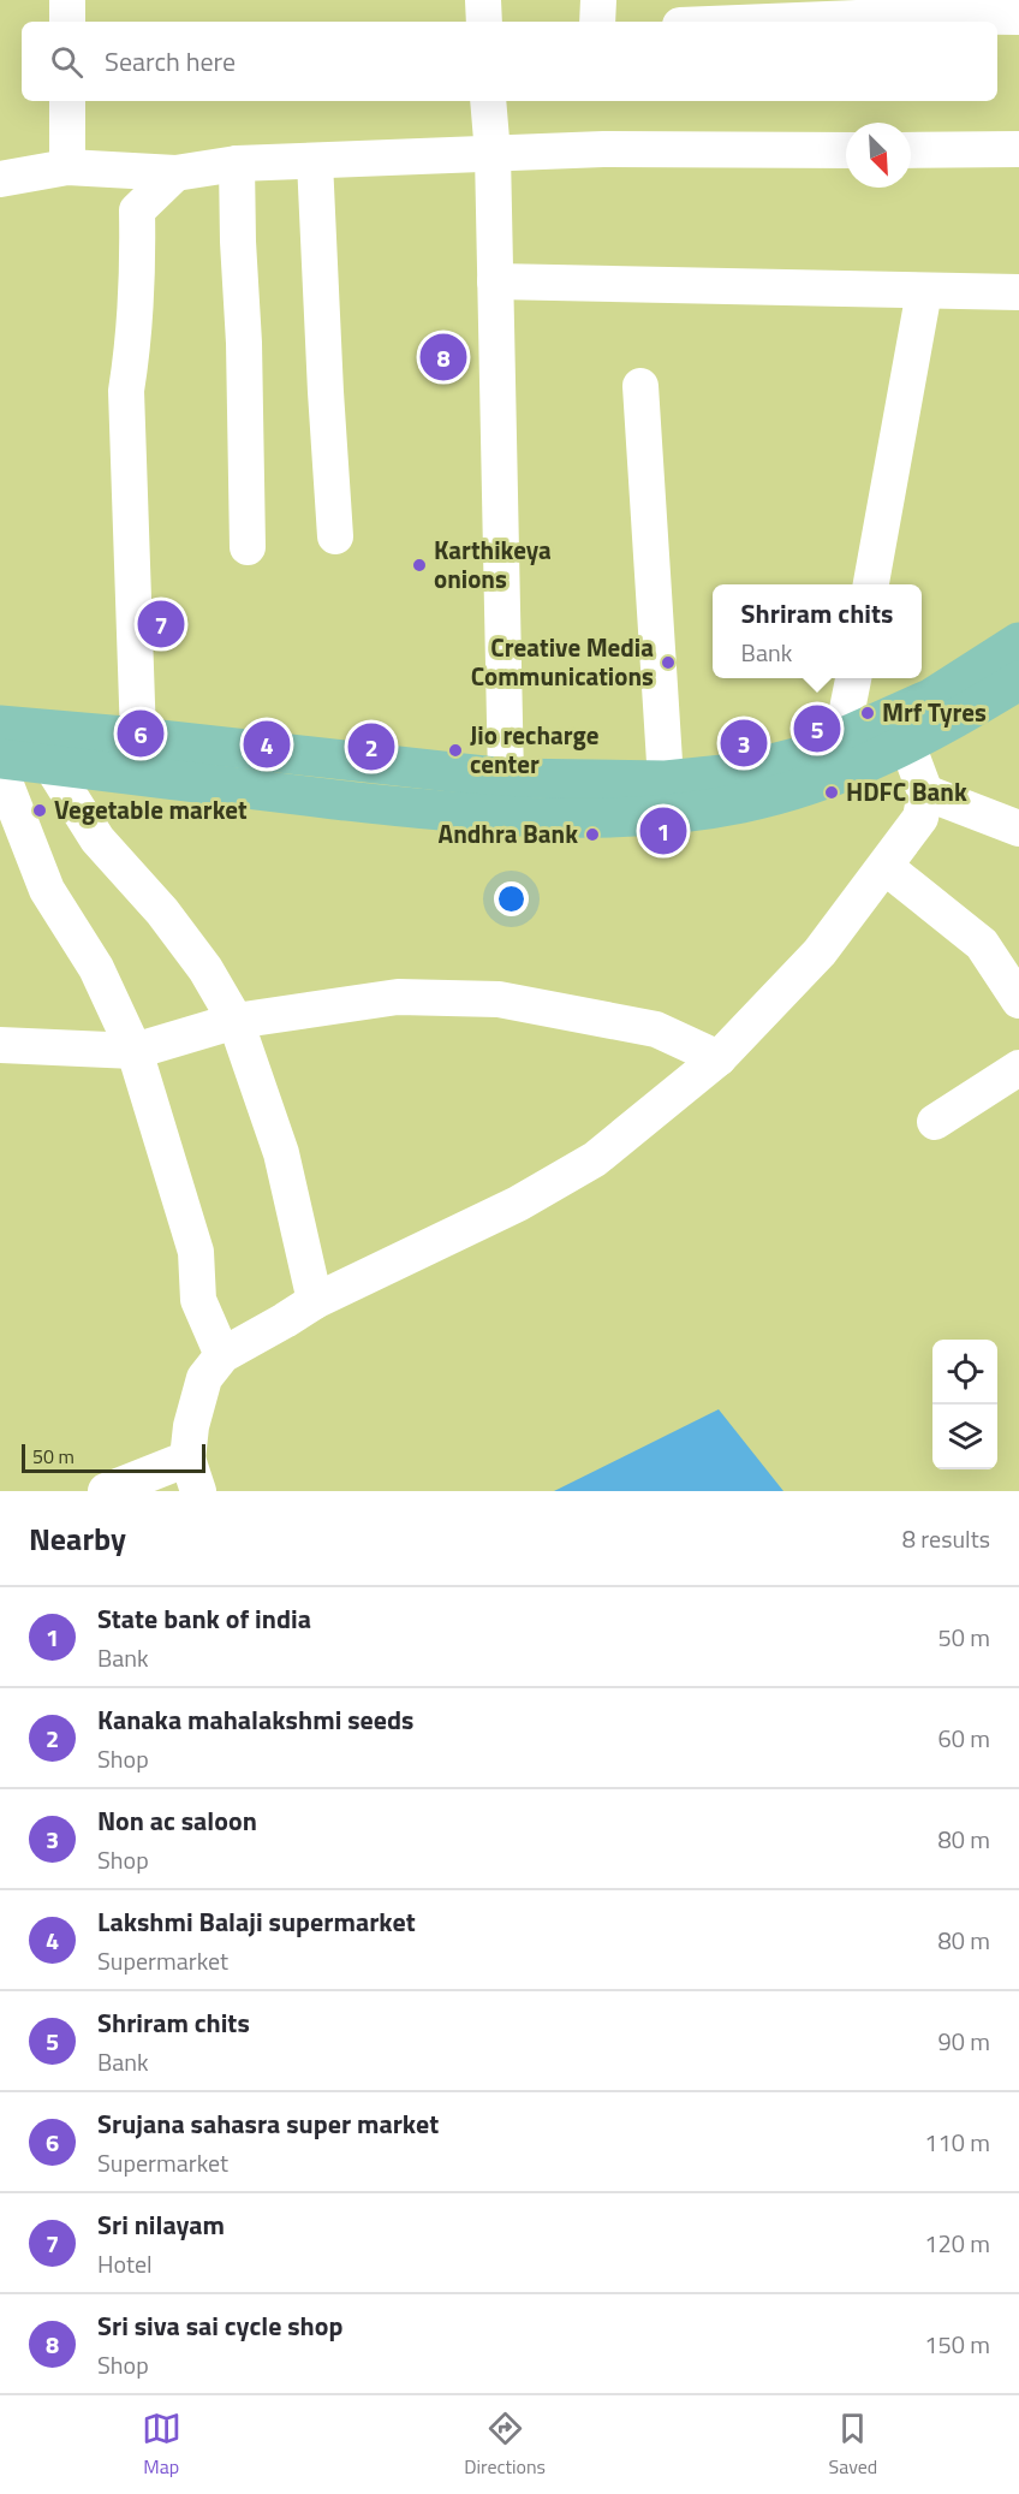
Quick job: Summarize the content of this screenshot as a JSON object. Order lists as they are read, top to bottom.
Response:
{
  "places": [
    "Karthikeya onions",
    "Creative Media Communications",
    "Mrf Tyres",
    "Jio recharge center",
    "HDFC Bank",
    "Vegetable market",
    "Andhra Bank"
  ],
  "scale_bar": "50 m",
  "north": "bottom right",
  "page": {
    "search": "Search here",
    "pins": [
      "8",
      "7",
      "5",
      "6",
      "3",
      "4",
      "2",
      "1"
    ],
    "popup": ["Shriram chits", "Bank"],
    "scale": "50 m",
    "heading": ["Nearby", "8 results"],
    "list": [
      {
        "mark": "1",
        "name": "State bank of india",
        "note": "Bank",
        "value": "50 m"
      },
      {
        "mark": "2",
        "name": "Kanaka mahalakshmi seeds",
        "note": "Shop",
        "value": "60 m"
      },
      {
        "mark": "3",
        "name": "Non ac saloon",
        "note": "Shop",
        "value": "80 m"
      },
      {
        "mark": "4",
        "name": "Lakshmi Balaji supermarket",
        "note": "Supermarket",
        "value": "80 m"
      },
      {
        "mark": "5",
        "name": "Shriram chits",
        "note": "Bank",
        "value": "90 m"
      },
      {
        "mark": "6",
        "name": "Srujana sahasra super market",
        "note": "Supermarket",
        "value": "110 m"
      },
      {
        "mark": "7",
        "name": "Sri nilayam",
        "note": "Hotel",
        "value": "120 m"
      },
      {
        "mark": "8",
        "name": "Sri siva sai cycle shop",
        "note": "Shop",
        "value": "150 m"
      }
    ],
    "nav": ["Map", "Directions", "Saved"]
  }
}
